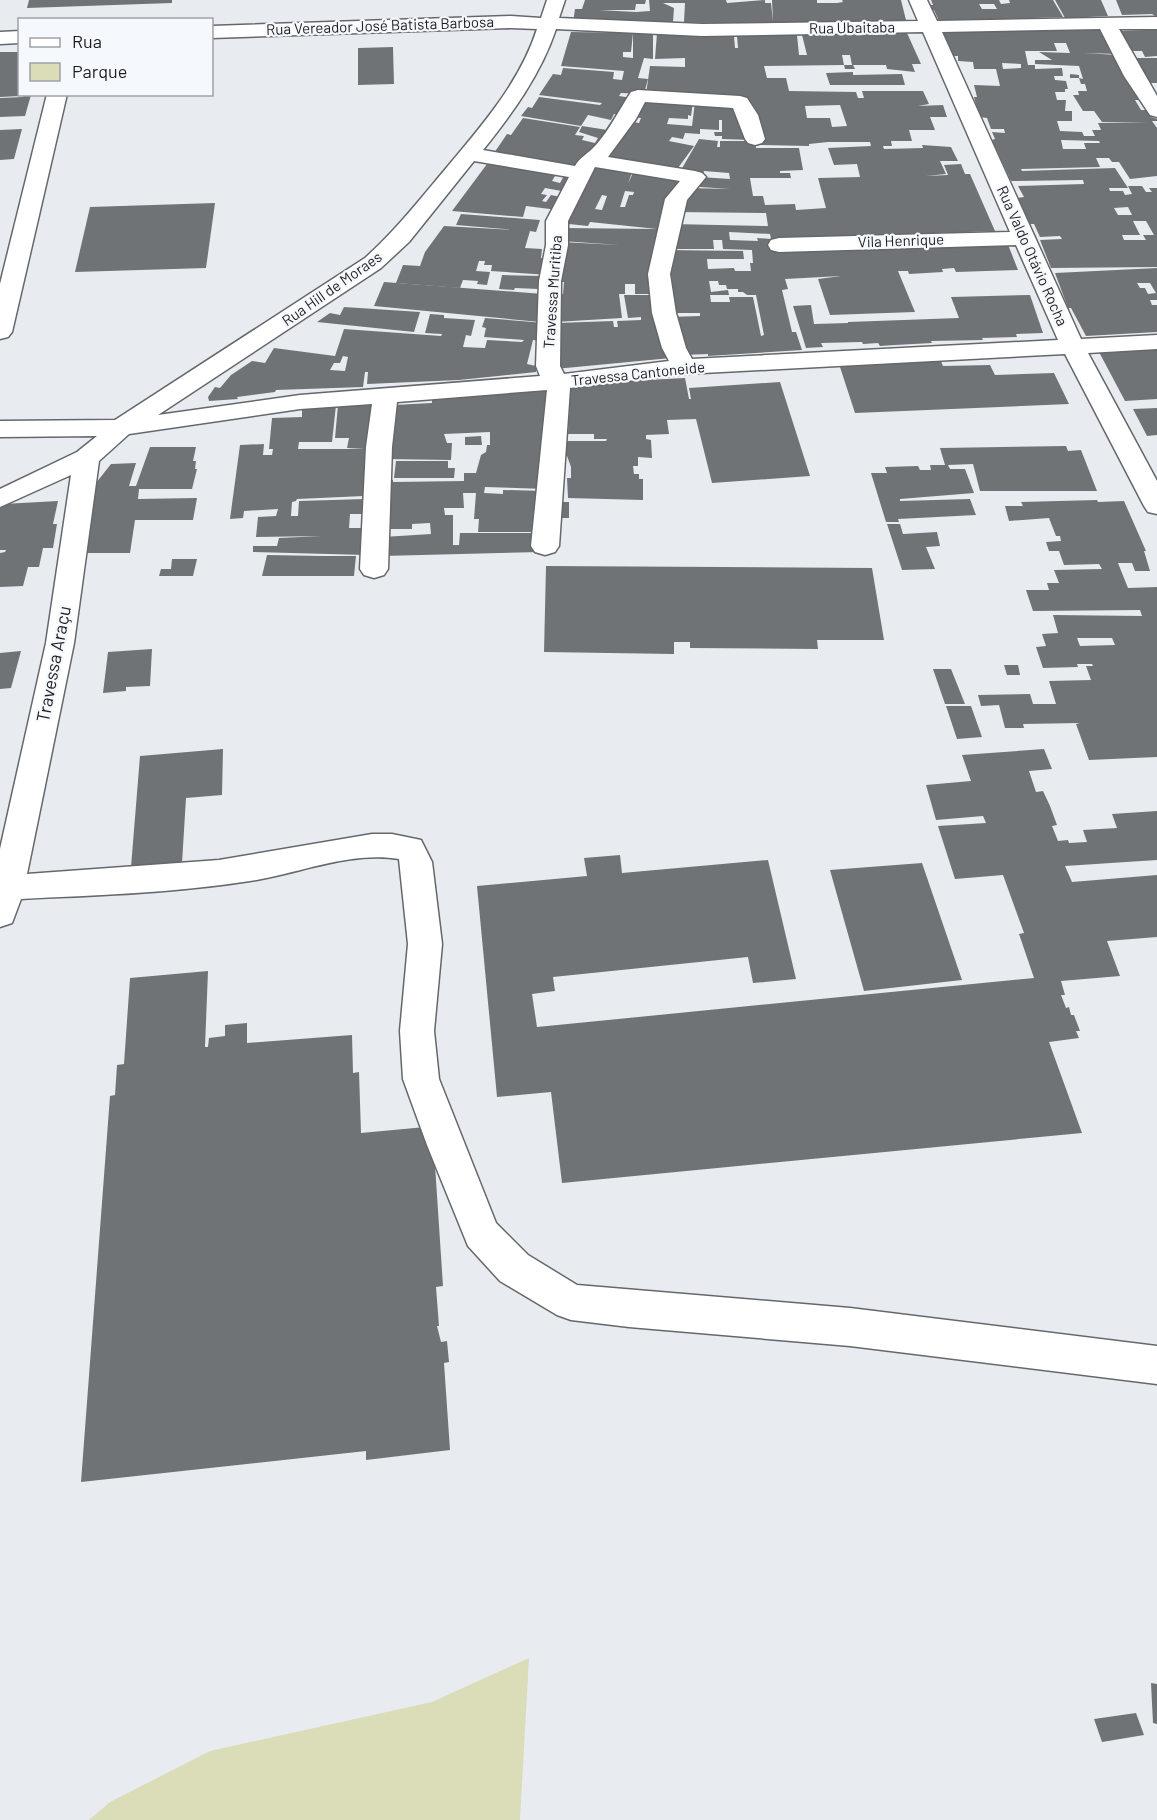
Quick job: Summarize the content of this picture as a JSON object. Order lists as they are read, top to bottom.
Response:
{
  "streets": {
    "street": [
      "Rua Vereador José Batista Barbosa",
      "Rua Ubaitaba",
      "Vila Henrique",
      "Rua Valdo Otávio Rocha",
      "Rua Hill de Moraes",
      "Travessa Muritiba",
      "Travessa Cantoneide",
      "Travessa Araçu"
    ]
  },
  "crossings": [
    ["Rua Vereador José Batista Barbosa", "Rua Ubaitaba"],
    ["Rua Vereador José Batista Barbosa", "Rua Hill de Moraes"],
    ["Rua Ubaitaba", "Rua Valdo Otávio Rocha"],
    ["Rua Ubaitaba", "Rua Hill de Moraes"],
    ["Vila Henrique", "Rua Valdo Otávio Rocha"],
    ["Rua Valdo Otávio Rocha", "Travessa Cantoneide"],
    ["Rua Hill de Moraes", "Travessa Cantoneide"],
    ["Travessa Muritiba", "Travessa Cantoneide"]
  ],
  "legend": ["Rua", "Parque"]
}
